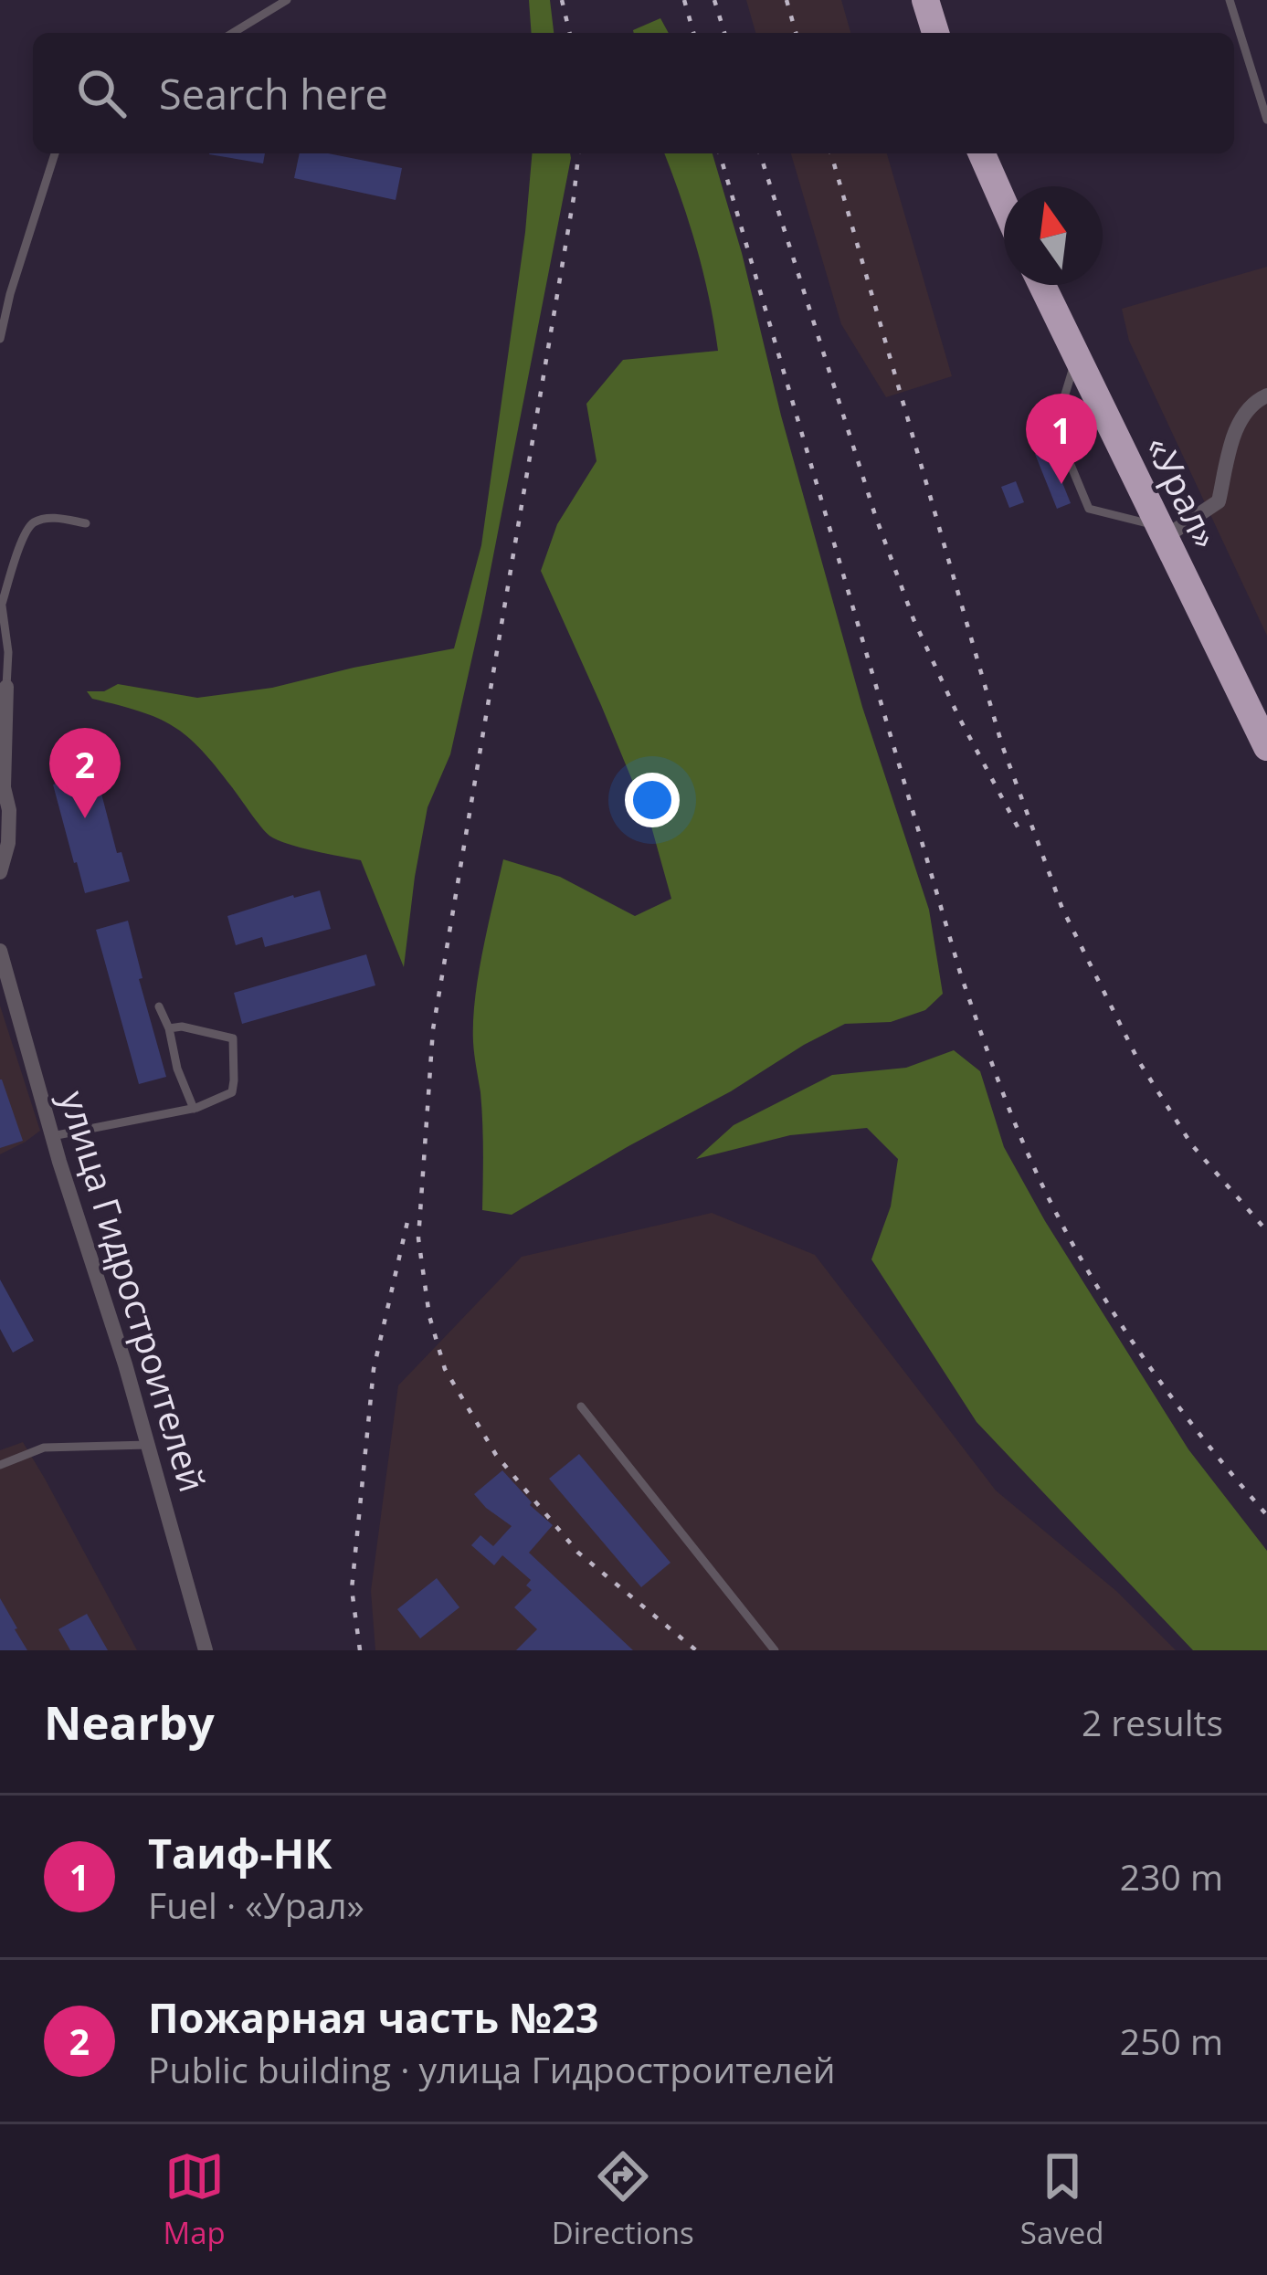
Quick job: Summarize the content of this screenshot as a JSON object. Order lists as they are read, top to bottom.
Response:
{
  "streets": {
    "highway": ["«Урал»"],
    "street": ["улица Гидростроителей"]
  },
  "north": "top",
  "page": {
    "search": "Search here",
    "pins": ["1", "2"],
    "heading": ["Nearby", "2 results"],
    "list": [
      {
        "mark": "1",
        "name": "Таиф-НК",
        "note": "Fuel · «Урал»",
        "value": "230 m"
      },
      {
        "mark": "2",
        "name": "Пожарная часть №23",
        "note": "Public building · улица Гидростроителей",
        "value": "250 m"
      }
    ],
    "nav": ["Map", "Directions", "Saved"]
  }
}
